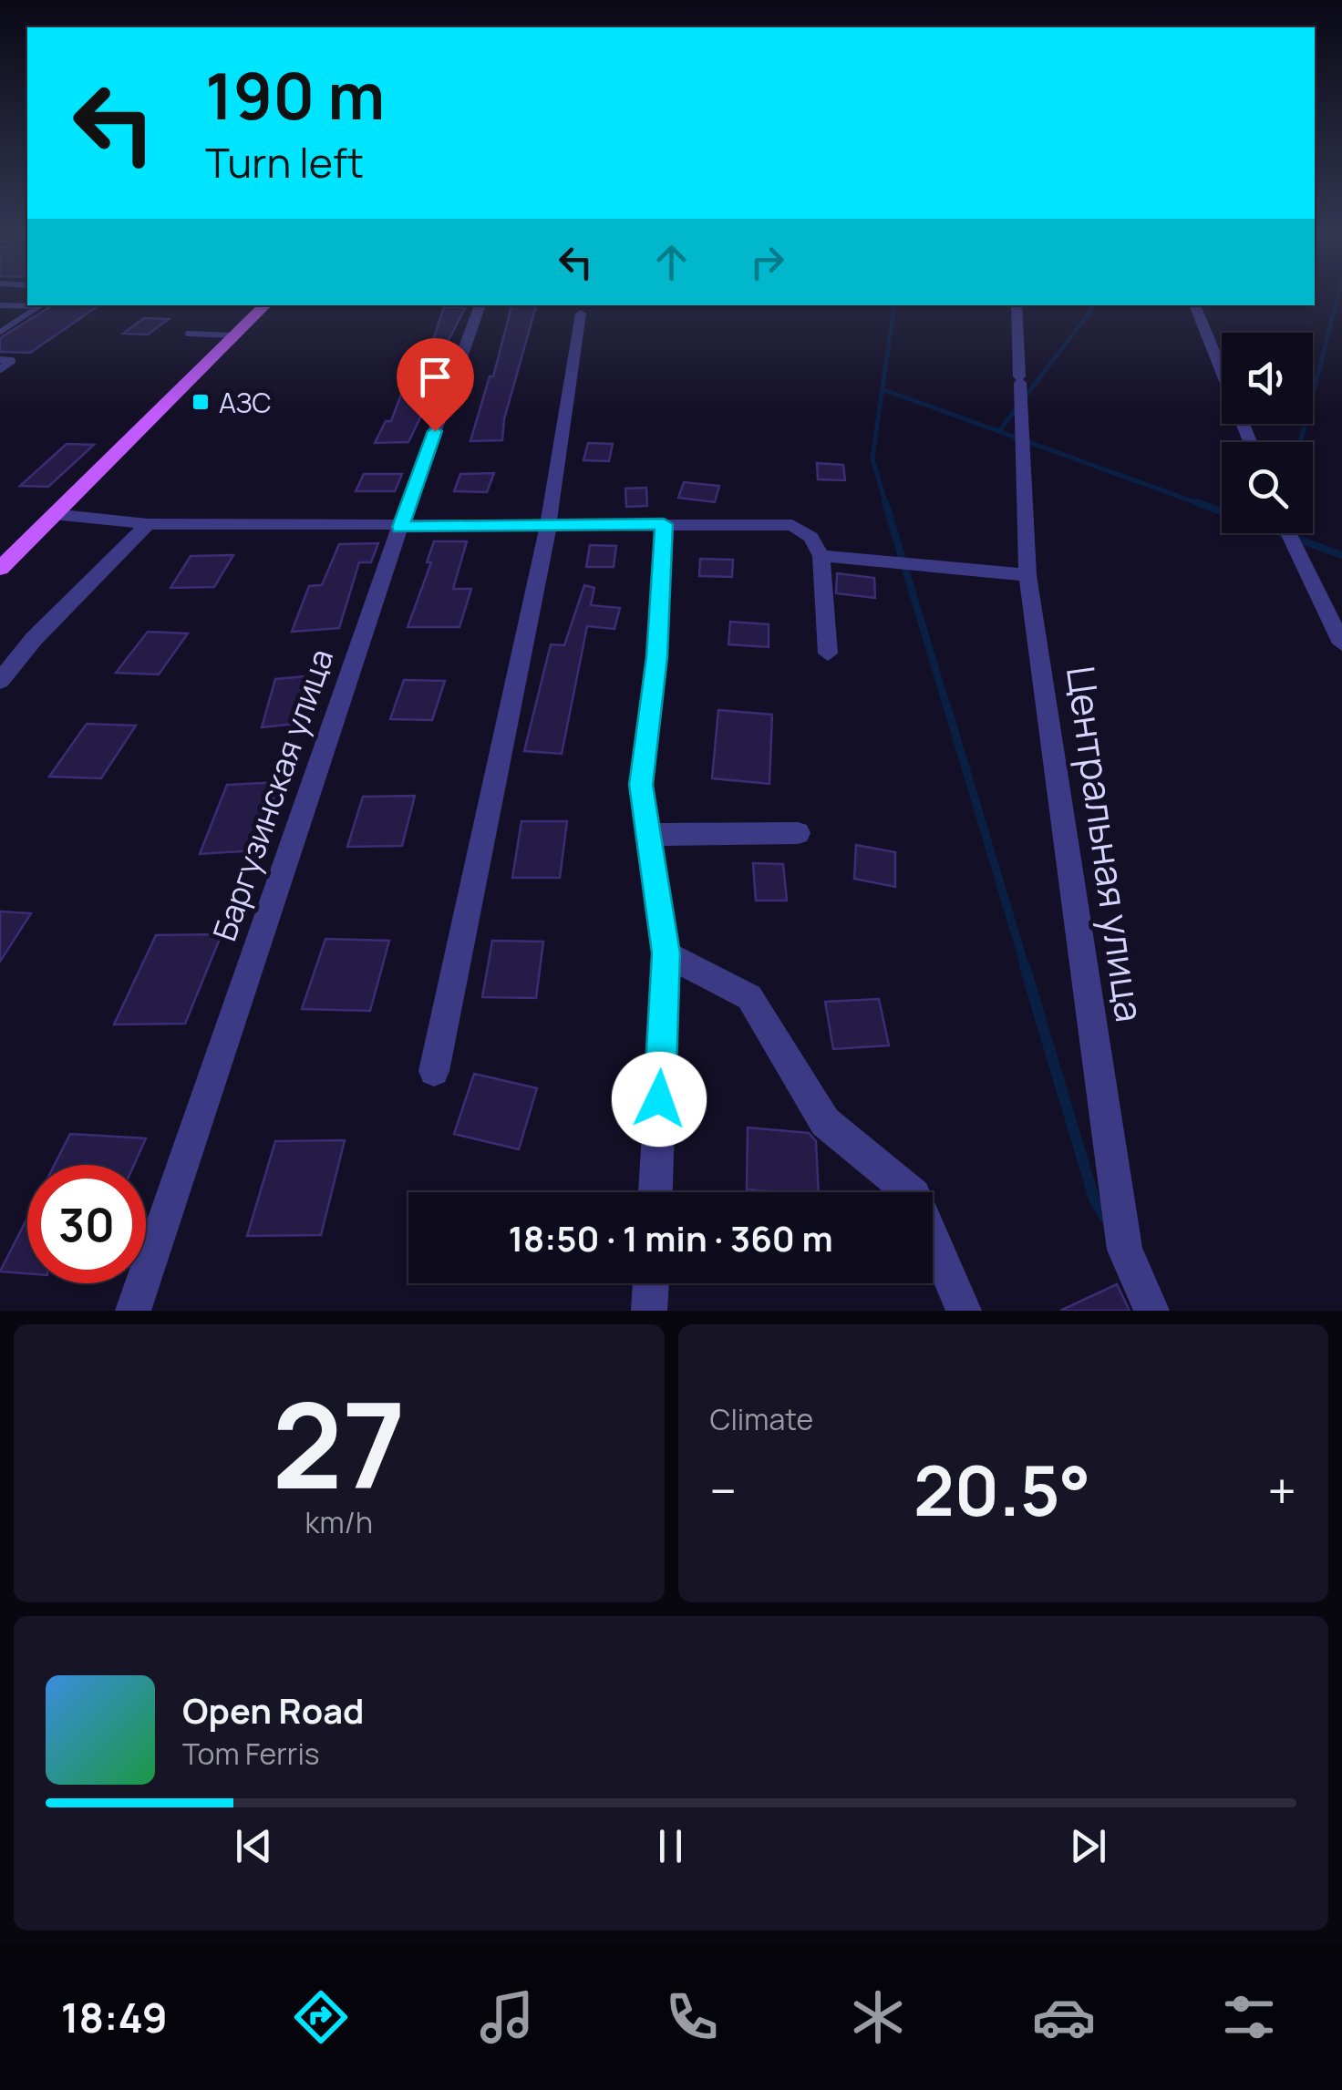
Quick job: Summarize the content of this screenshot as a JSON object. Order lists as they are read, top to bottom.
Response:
{
  "streets": {
    "street": ["Баргузинская улица", "Центральная улица"]
  },
  "places": {
    "transit": ["АЗС"]
  },
  "page": {
    "turn": ["190 m", "Turn left"],
    "limit": "30",
    "trip": "18:50 · 1 min · 360 m",
    "tile": [
      ["27", "km/h"],
      "Climate"
    ],
    "heat": ["−", "20.5°", "+"],
    "song": ["Open Road", "Tom Ferris"],
    "tabs": "18:49"
  }
}
